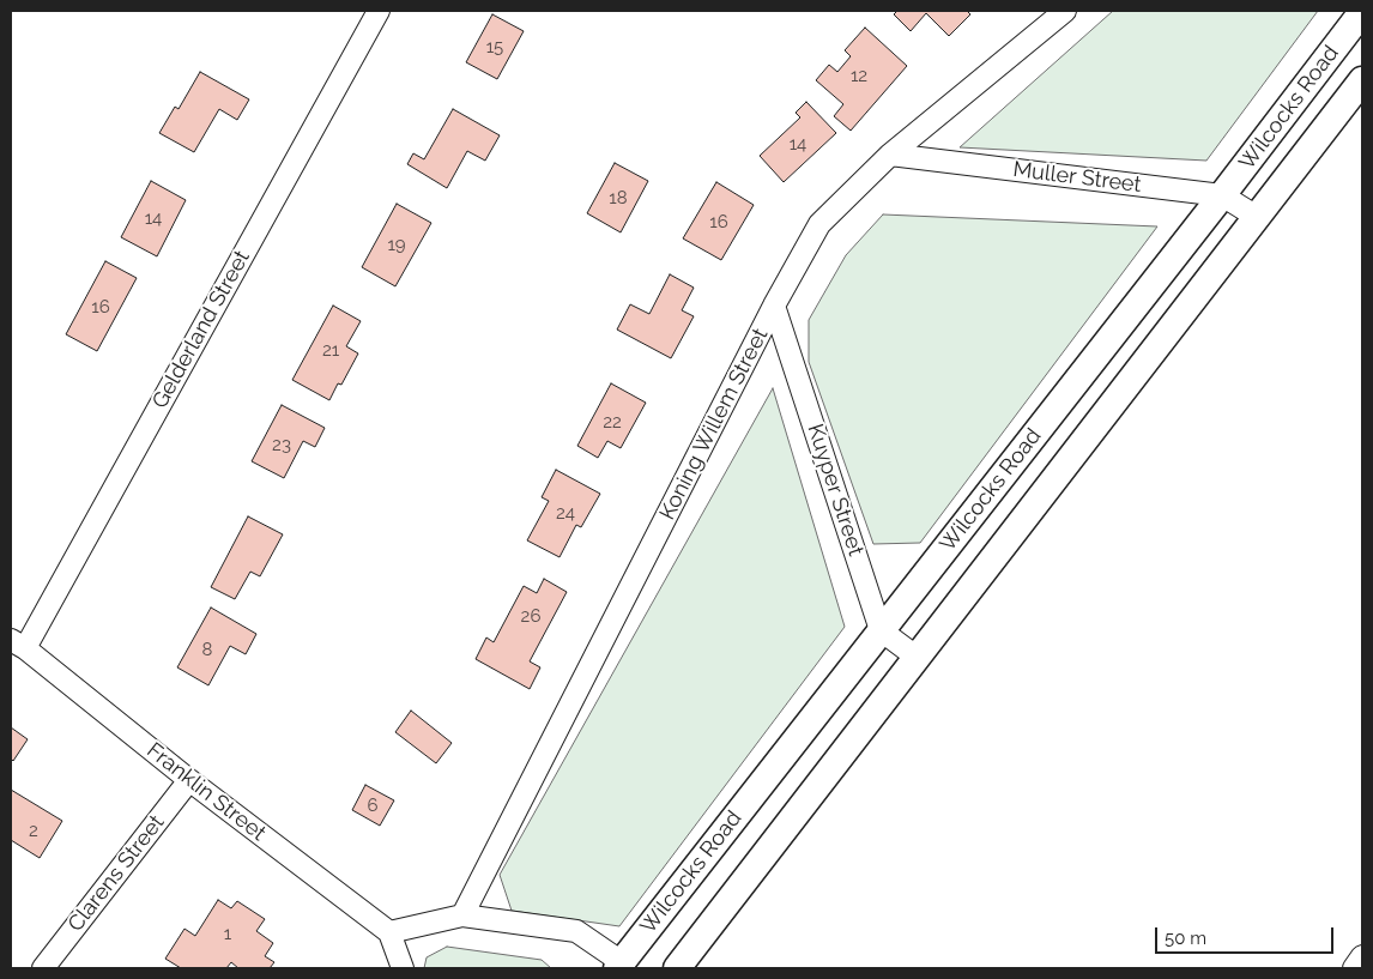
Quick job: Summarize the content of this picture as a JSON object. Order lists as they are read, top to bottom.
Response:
{
  "streets": {
    "street": [
      "Wilcocks Road",
      "Muller Street",
      "Gelderland Street",
      "Koning Willem Street",
      "Kuyper Street",
      "Franklin Street",
      "Clarens Street"
    ]
  },
  "crossings": [
    ["Wilcocks Road", "Muller Street"],
    ["Wilcocks Road", "Kuyper Street"],
    ["Muller Street", "Koning Willem Street"],
    ["Gelderland Street", "Franklin Street"],
    ["Koning Willem Street", "Kuyper Street"],
    ["Franklin Street", "Clarens Street"]
  ],
  "house_numbers": [
    "15",
    "12",
    "14",
    "18",
    "14",
    "16",
    "19",
    "16",
    "21",
    "22",
    "23",
    "24",
    "26",
    "8",
    "6",
    "2",
    "1"
  ],
  "scale_bar": "50 m"
}
